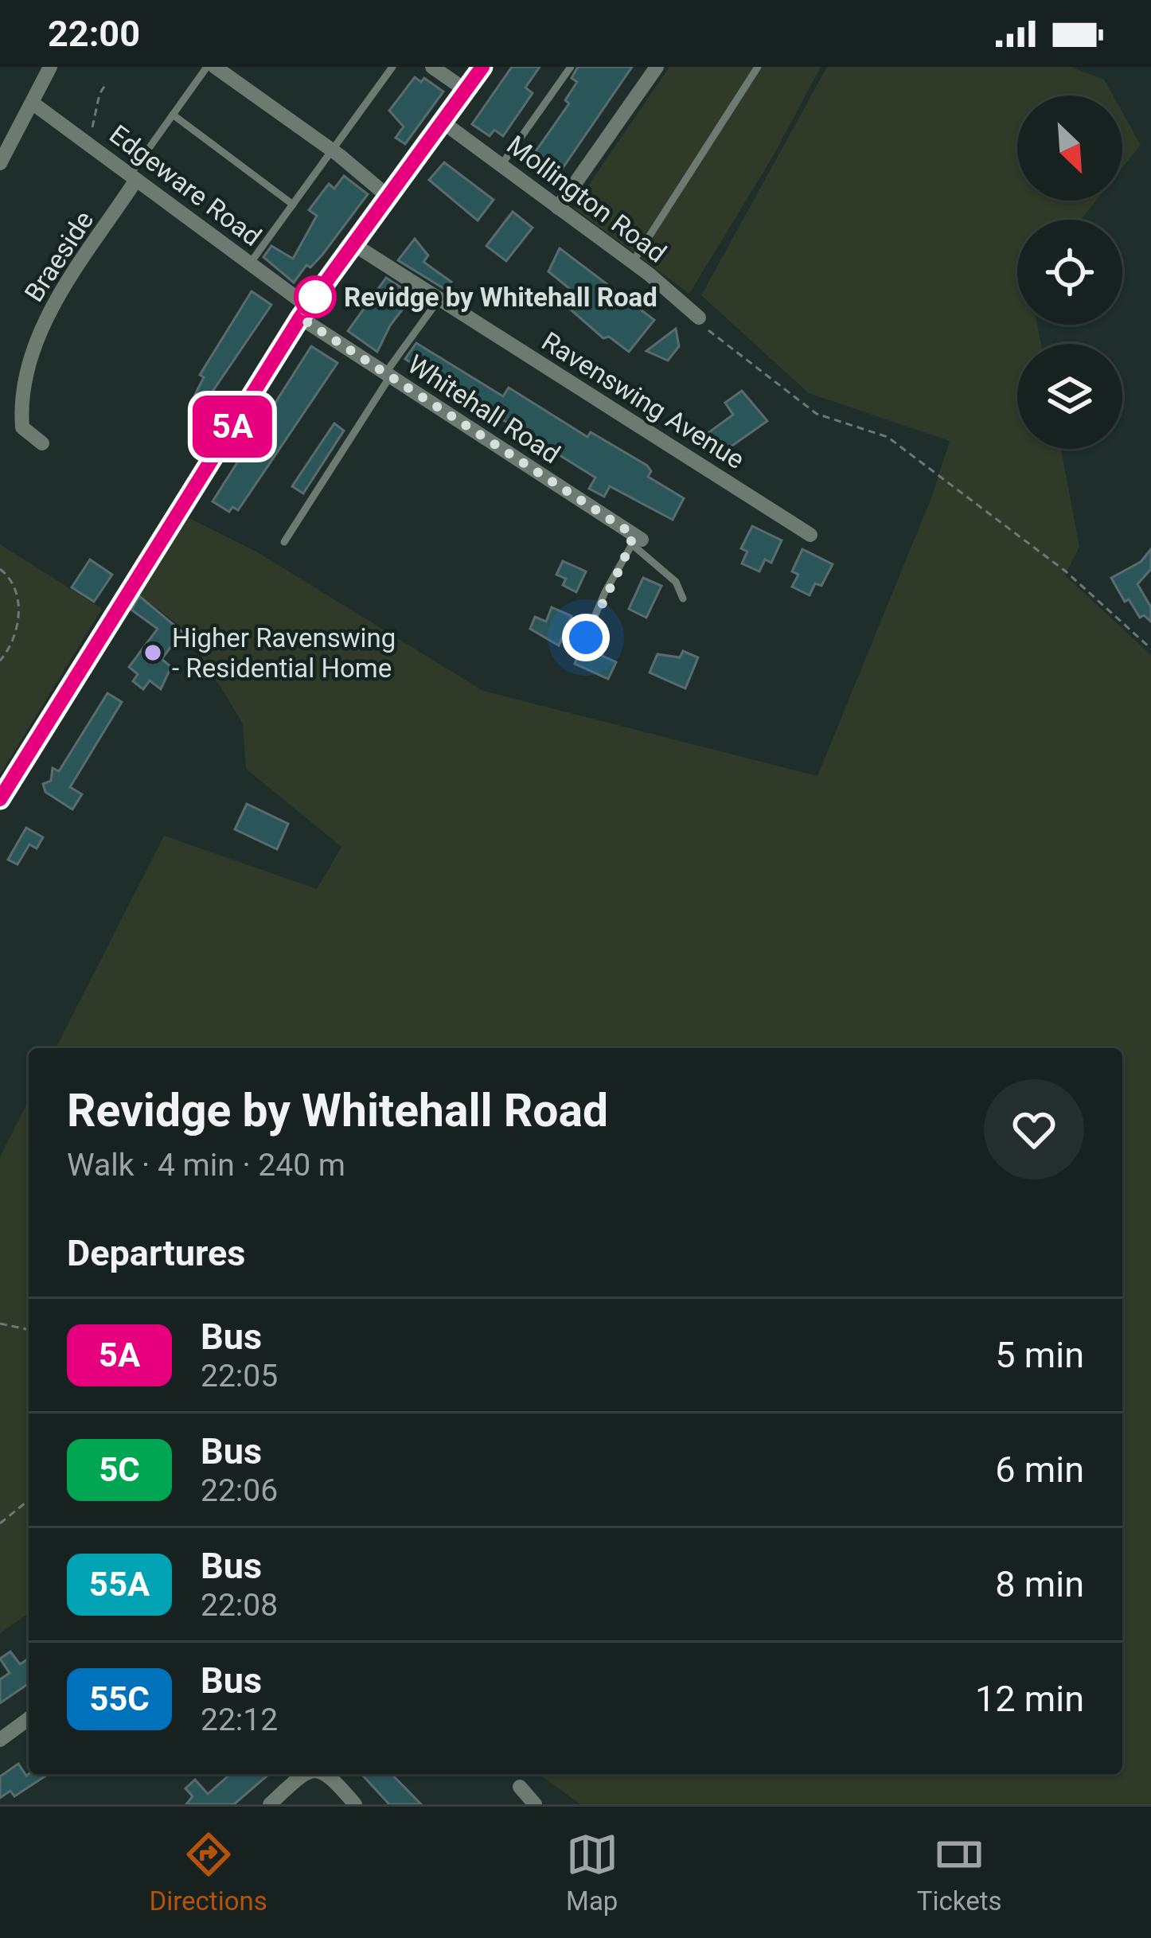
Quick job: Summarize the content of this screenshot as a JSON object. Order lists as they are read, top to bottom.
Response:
{
  "streets": {
    "street": [
      "Edgeware Road",
      "Mollington Road",
      "Braeside",
      "Ravenswing Avenue",
      "Whitehall Road"
    ]
  },
  "crossings": [
    ["Edgeware Road", "Braeside"],
    ["Edgeware Road", "Whitehall Road"]
  ],
  "places": ["Revidge by Whitehall Road", "Higher Ravenswing - Residential Home"],
  "lines": ["bus line 5A"],
  "north": "bottom right",
  "page": {
    "status": "22:00",
    "on_map": "5A",
    "heading": [
      ["Revidge by Whitehall Road", "Walk · 4 min · 240 m"],
      "Departures"
    ],
    "list": [
      {
        "mark": "5A",
        "name": "Bus",
        "note": "22:05",
        "value": "5 min"
      },
      {
        "mark": "5C",
        "name": "Bus",
        "note": "22:06",
        "value": "6 min"
      },
      {
        "mark": "55A",
        "name": "Bus",
        "note": "22:08",
        "value": "8 min"
      },
      {
        "mark": "55C",
        "name": "Bus",
        "note": "22:12",
        "value": "12 min"
      }
    ],
    "tabs": ["Directions", "Map", "Tickets"]
  }
}
